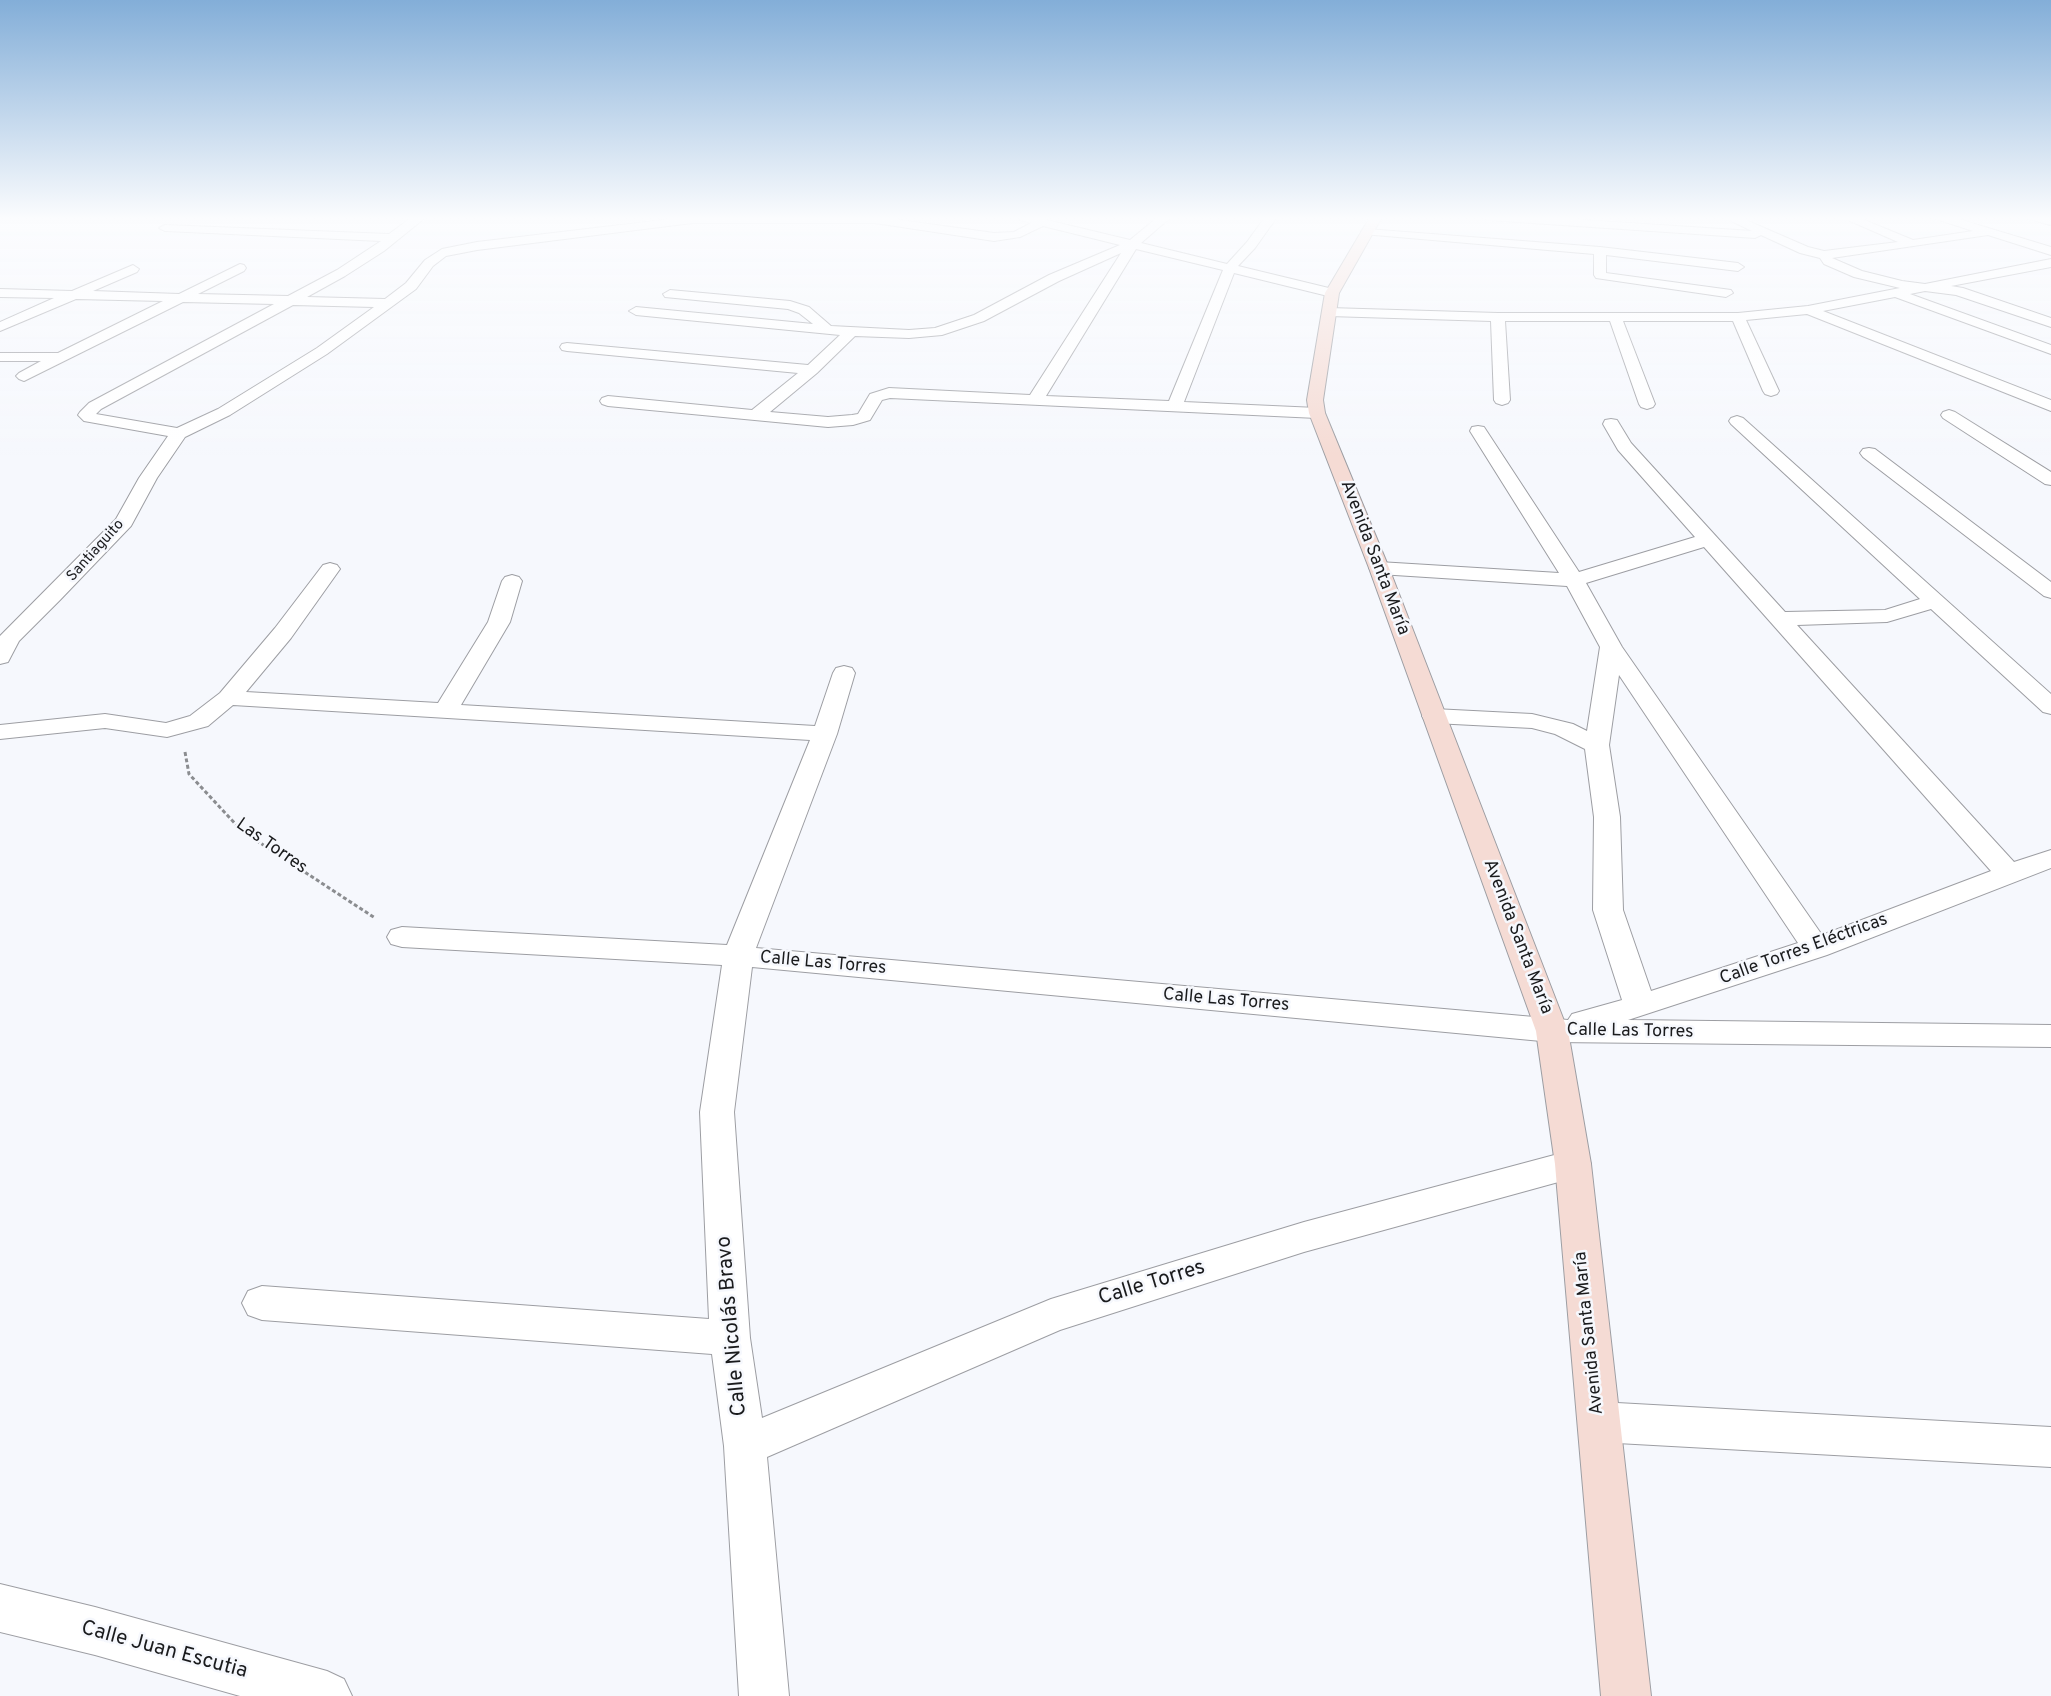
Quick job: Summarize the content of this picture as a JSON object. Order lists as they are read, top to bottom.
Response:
{
  "streets": {
    "main road": ["Avenida Santa María"],
    "street": [
      "Santiaguito",
      "Calle Torres Eléctricas",
      "Calle Las Torres",
      "Calle Torres",
      "Calle Nicolás Bravo",
      "Calle Juan Escutia"
    ],
    "path": ["Las Torres"]
  },
  "crossings": [
    ["Avenida Santa María", "Calle Torres Eléctricas"],
    ["Avenida Santa María", "Calle Las Torres"],
    ["Avenida Santa María", "Calle Torres"],
    ["Las Torres", "Calle Las Torres"],
    ["Calle Torres Eléctricas", "Calle Las Torres"],
    ["Calle Las Torres", "Calle Nicolás Bravo"],
    ["Calle Torres", "Calle Nicolás Bravo"]
  ]
}
